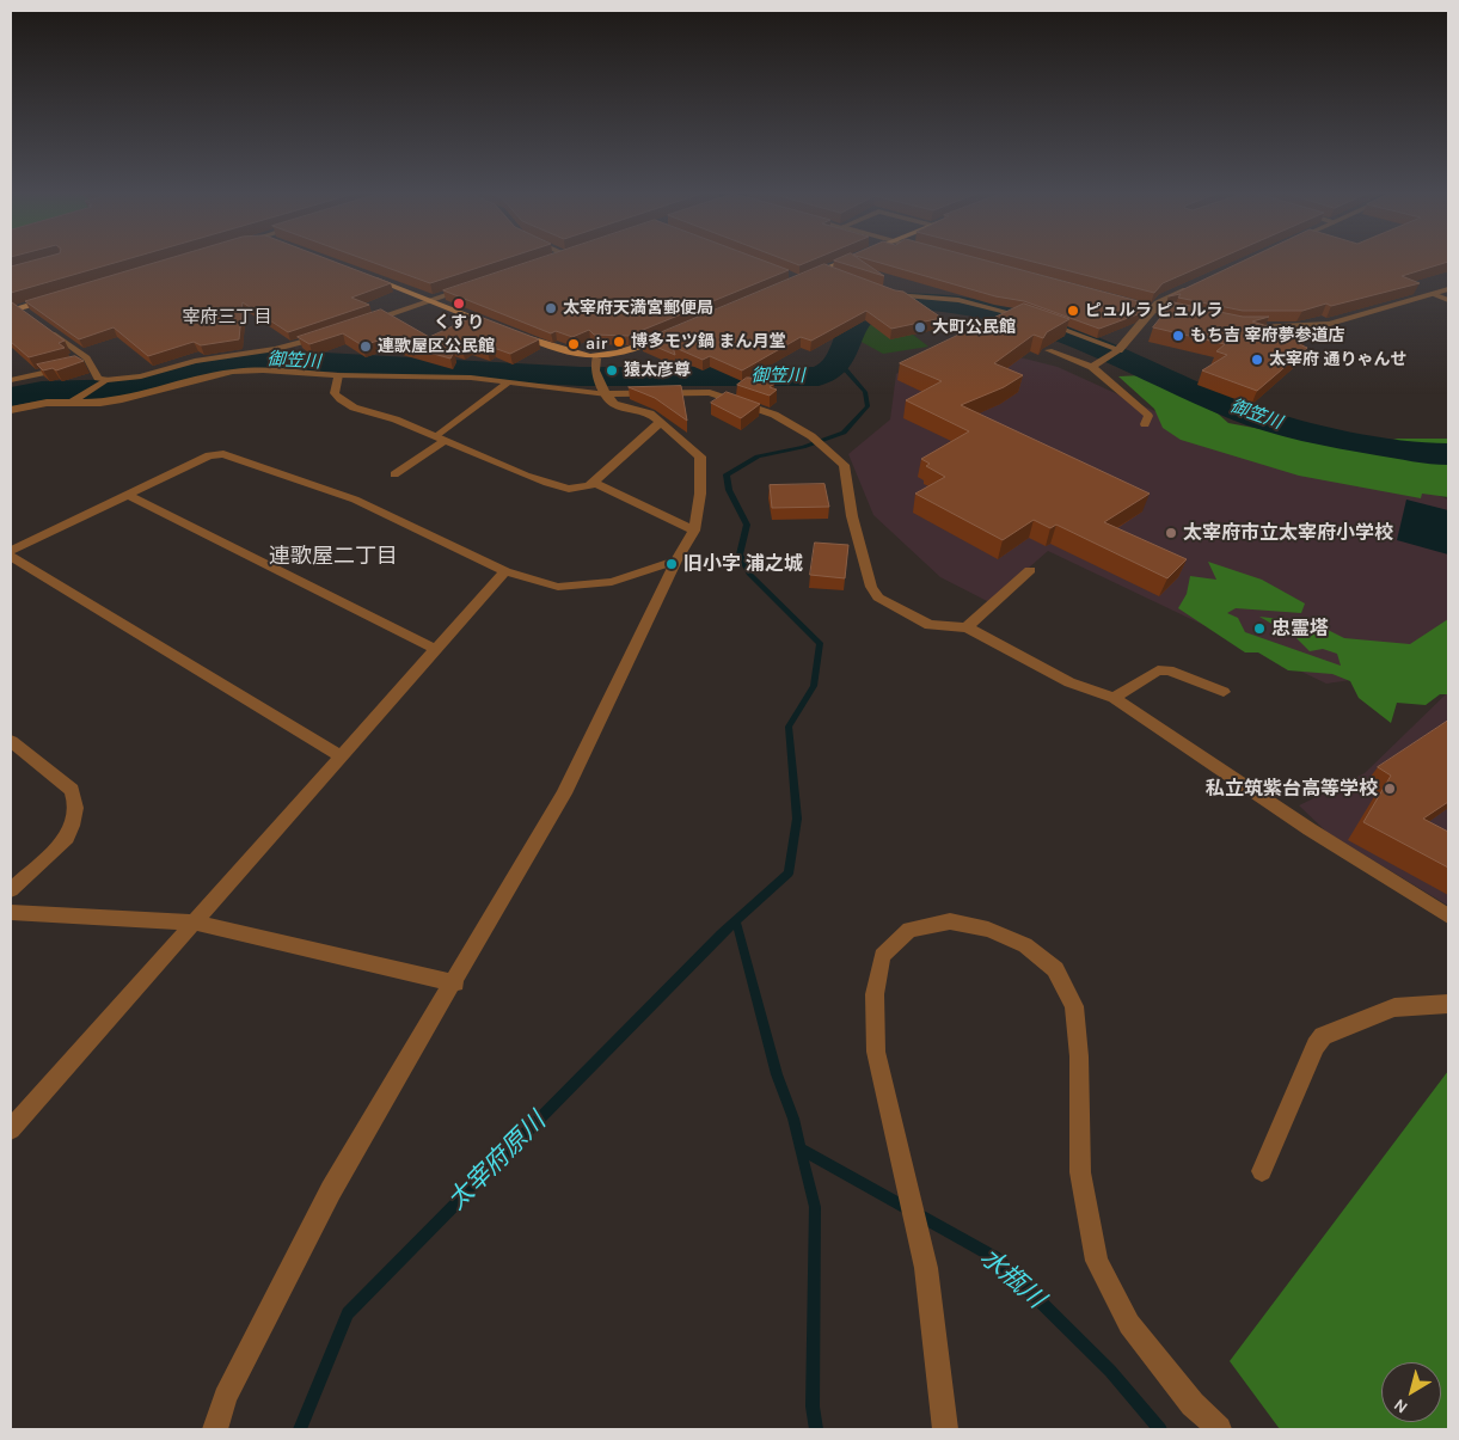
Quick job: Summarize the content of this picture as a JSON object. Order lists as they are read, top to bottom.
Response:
{
  "districts": ["宰府三丁目", "連歌屋二丁目"],
  "water": ["御笠川", "太宰府原川", "水瓶川"],
  "places": [
    "くすり",
    "太宰府天満宮郵便局",
    "ピュルラ ピュルラ",
    "大町公民館",
    "もち吉 宰府夢参道店",
    "博多モツ鍋 まん月堂",
    "air",
    "連歌屋区公民館",
    "太宰府 通りゃんせ",
    "猿太彦尊",
    "太宰府市立太宰府小学校",
    "旧小字 浦之城",
    "忠霊塔",
    "私立筑紫台高等学校"
  ],
  "north": "bottom left"
}
